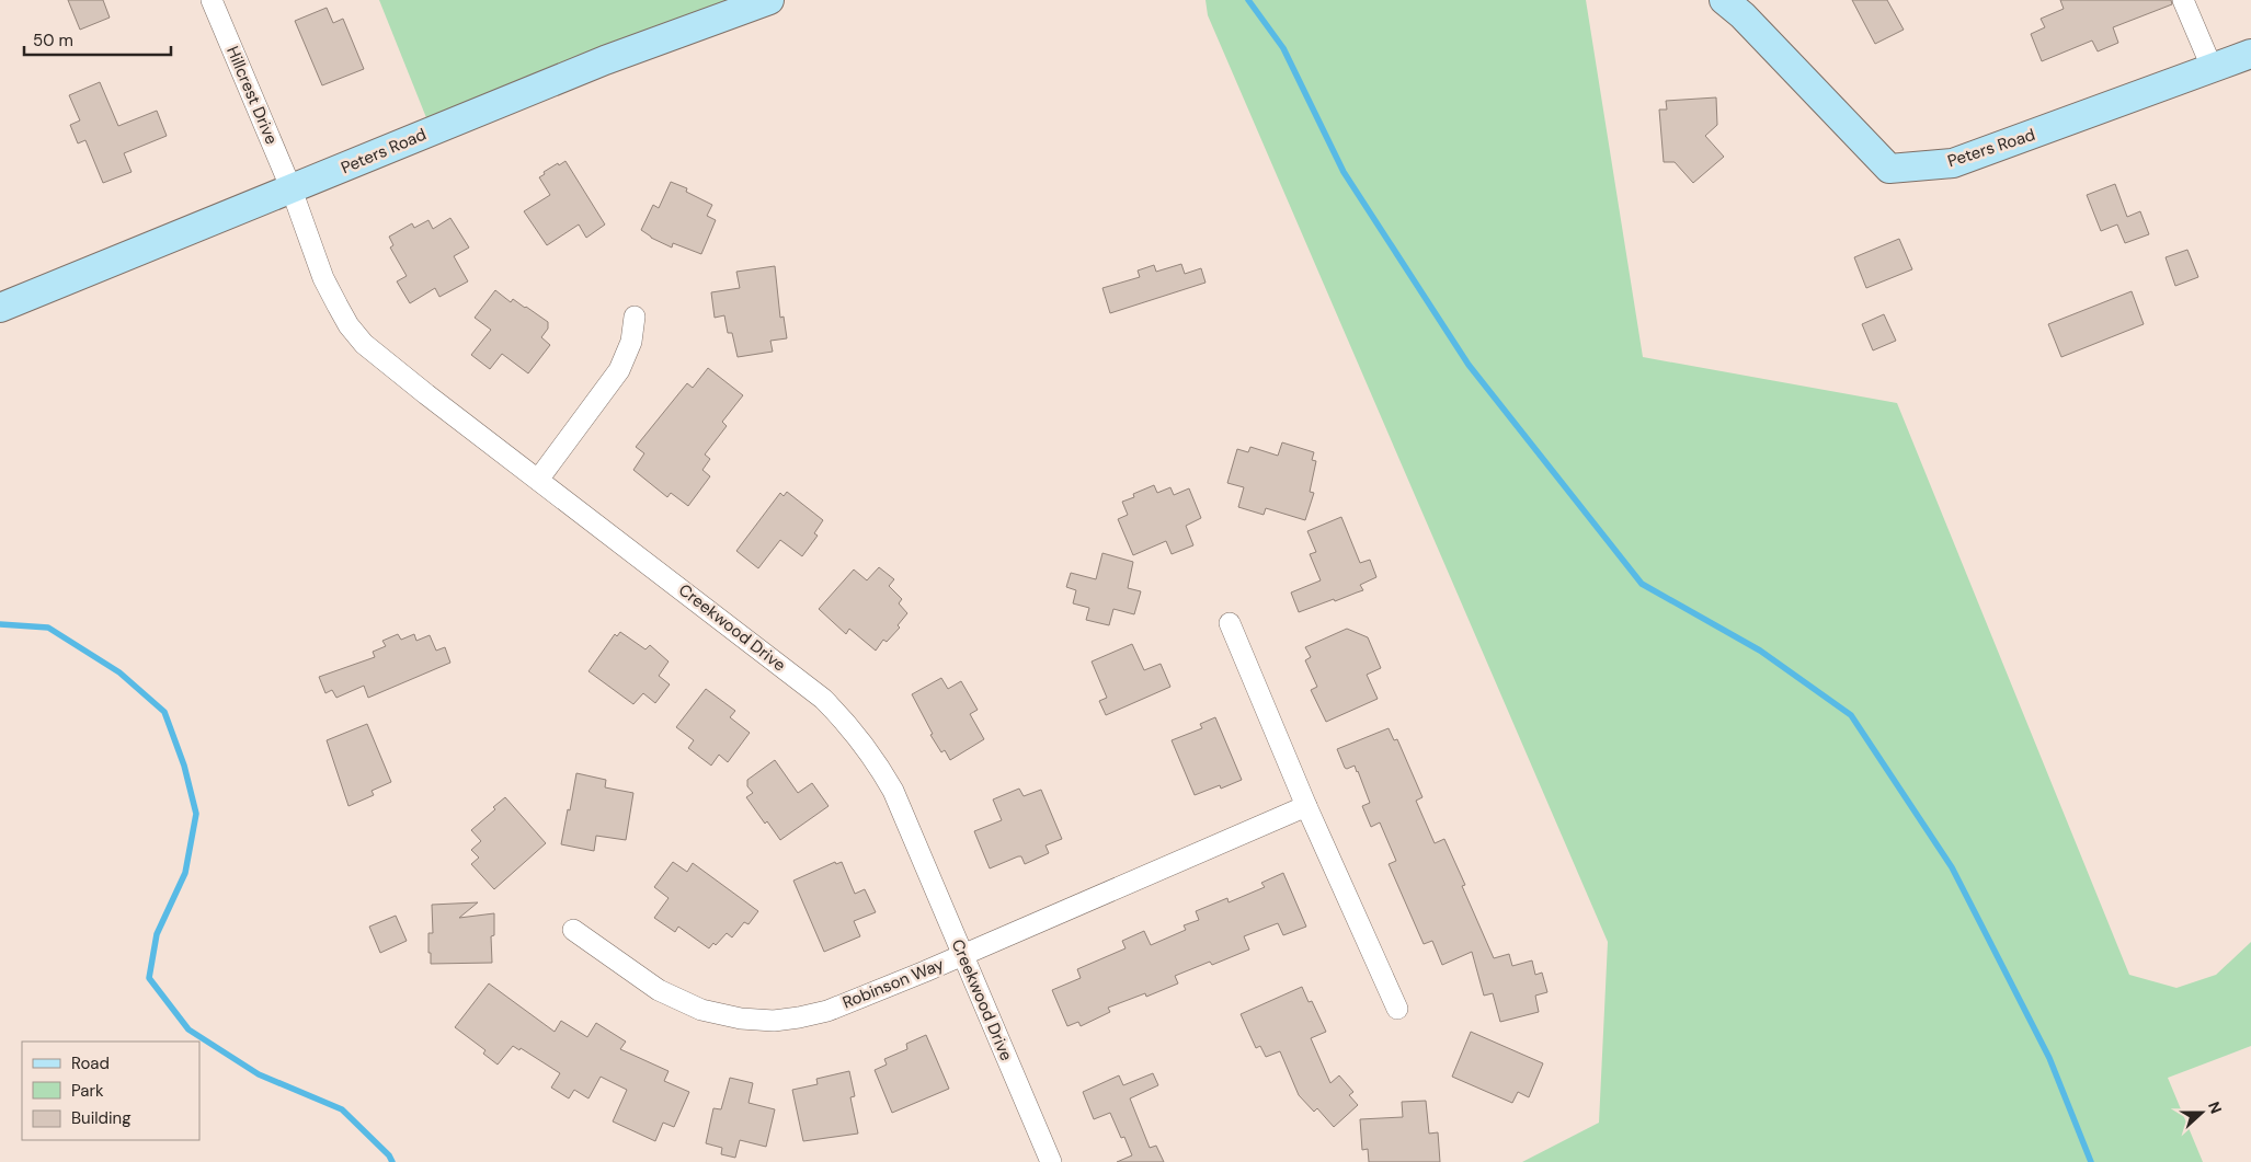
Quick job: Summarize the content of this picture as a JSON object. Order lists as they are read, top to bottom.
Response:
{
  "streets": {
    "street": [
      "Hillcrest Drive",
      "Peters Road",
      "Creekwood Drive",
      "Robinson Way"
    ]
  },
  "crossings": [
    ["Hillcrest Drive", "Peters Road"],
    ["Hillcrest Drive", "Creekwood Drive"],
    ["Peters Road", "Creekwood Drive"],
    ["Creekwood Drive", "Robinson Way"]
  ],
  "legend": ["Road", "Park", "Building"],
  "scale_bar": "50 m",
  "north": "right"
}
